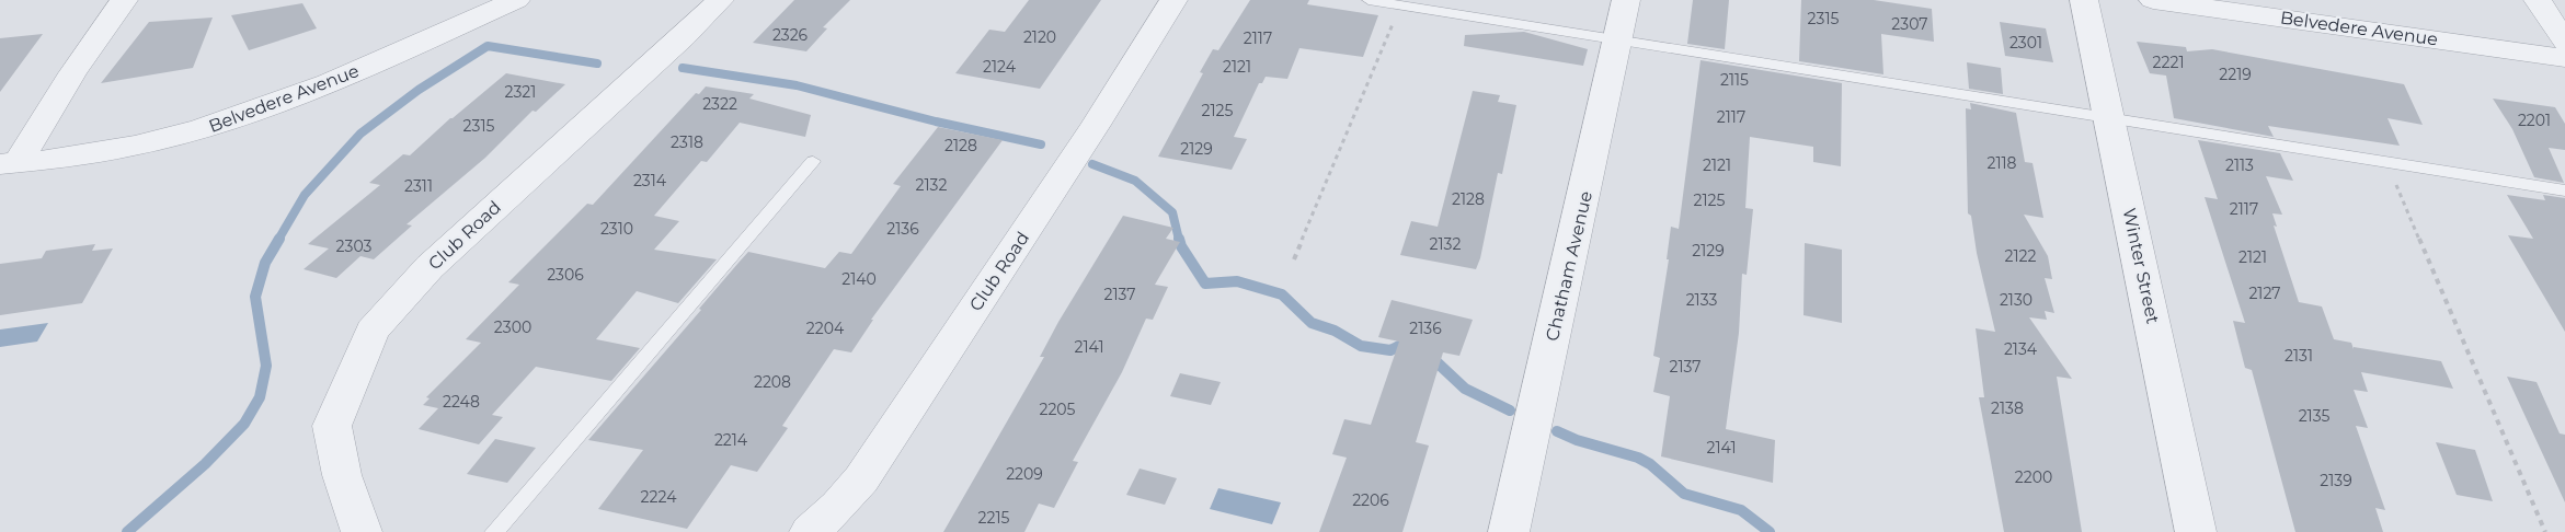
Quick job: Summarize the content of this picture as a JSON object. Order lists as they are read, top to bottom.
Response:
{
  "streets": {
    "street": [
      "Belvedere Avenue",
      "Club Road",
      "Chatham Avenue",
      "Winter Street"
    ]
  },
  "house_numbers": [
    "2315",
    "2307",
    "2326",
    "2120",
    "2117",
    "2301",
    "2221",
    "2124",
    "2121",
    "2219",
    "2115",
    "2321",
    "2322",
    "2125",
    "2117",
    "2201",
    "2315",
    "2318",
    "2128",
    "2129",
    "2118",
    "2121",
    "2113",
    "2314",
    "2132",
    "2311",
    "2128",
    "2125",
    "2117",
    "2310",
    "2136",
    "2132",
    "2303",
    "2129",
    "2122",
    "2121",
    "2306",
    "2140",
    "2127",
    "2137",
    "2133",
    "2130",
    "2300",
    "2204",
    "2136",
    "2141",
    "2134",
    "2131",
    "2137",
    "2208",
    "2248",
    "2138",
    "2205",
    "2135",
    "2214",
    "2141",
    "2209",
    "2200",
    "2139",
    "2224",
    "2206",
    "2215"
  ]
}
